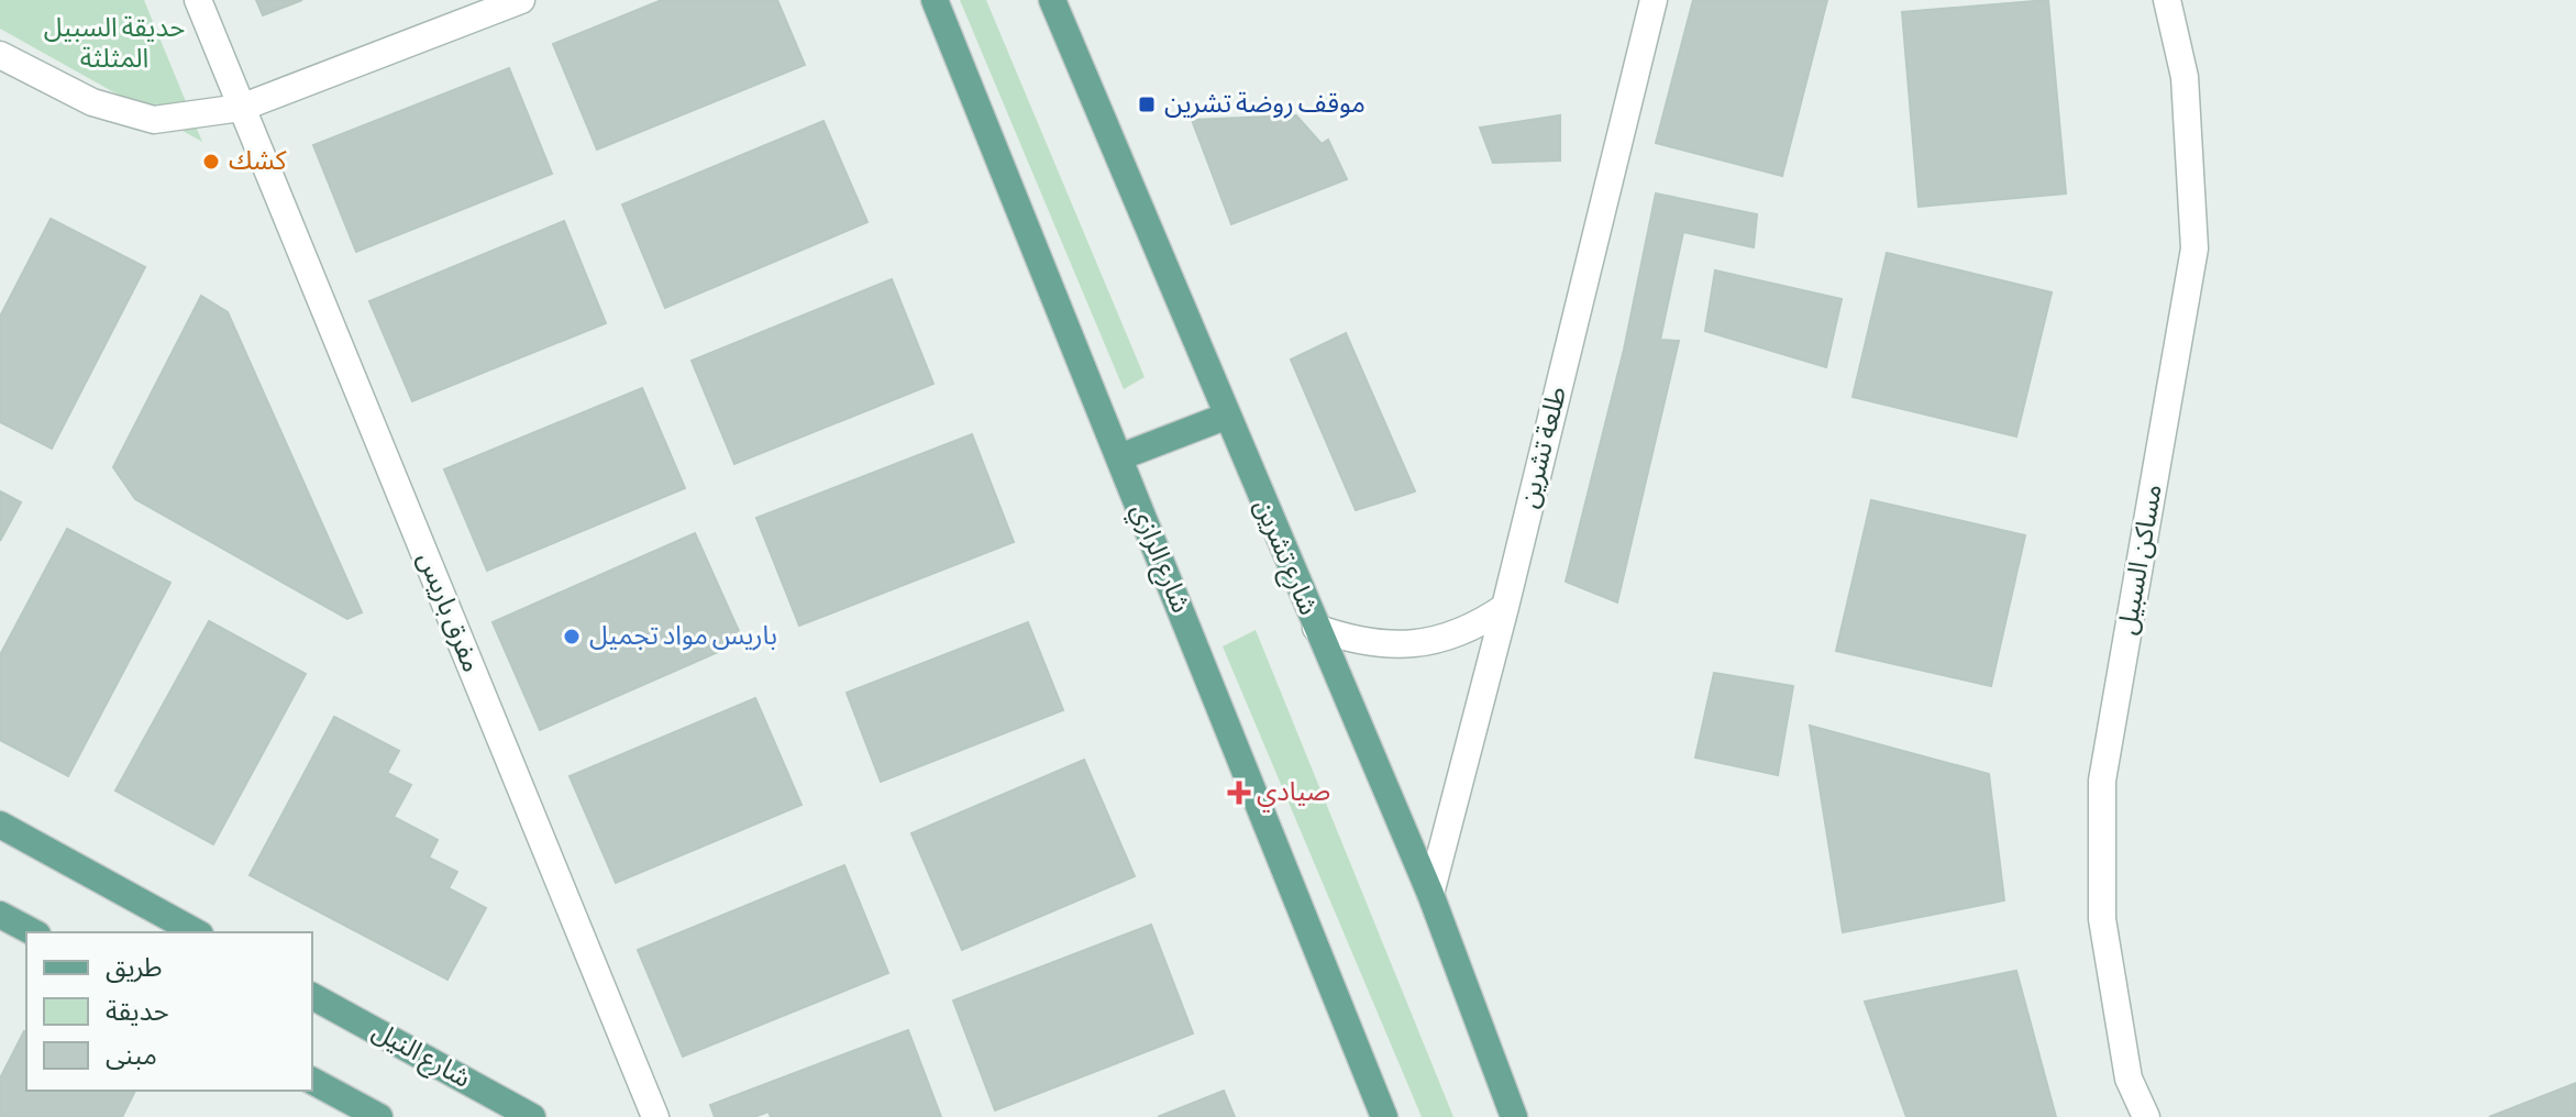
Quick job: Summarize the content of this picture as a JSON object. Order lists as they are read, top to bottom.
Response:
{
  "streets": {
    "main road": ["شارع تشرين", "شارع الرازي", "شارع النيل"],
    "street": ["طلعة تشرين", "مساكن السبيل", "مفرق باريس"]
  },
  "crossings": [
    ["طلعة تشرين", "شارع تشرين"]
  ],
  "parks": ["حديقة السبيل المثلثة"],
  "places": {
    "transit": ["موقف روضة تشرين"],
    "other": ["كشك", "باريس مواد تجميل"],
    "health": ["صيادي"]
  },
  "legend": ["طريق", "حديقة", "مبنى"]
}
